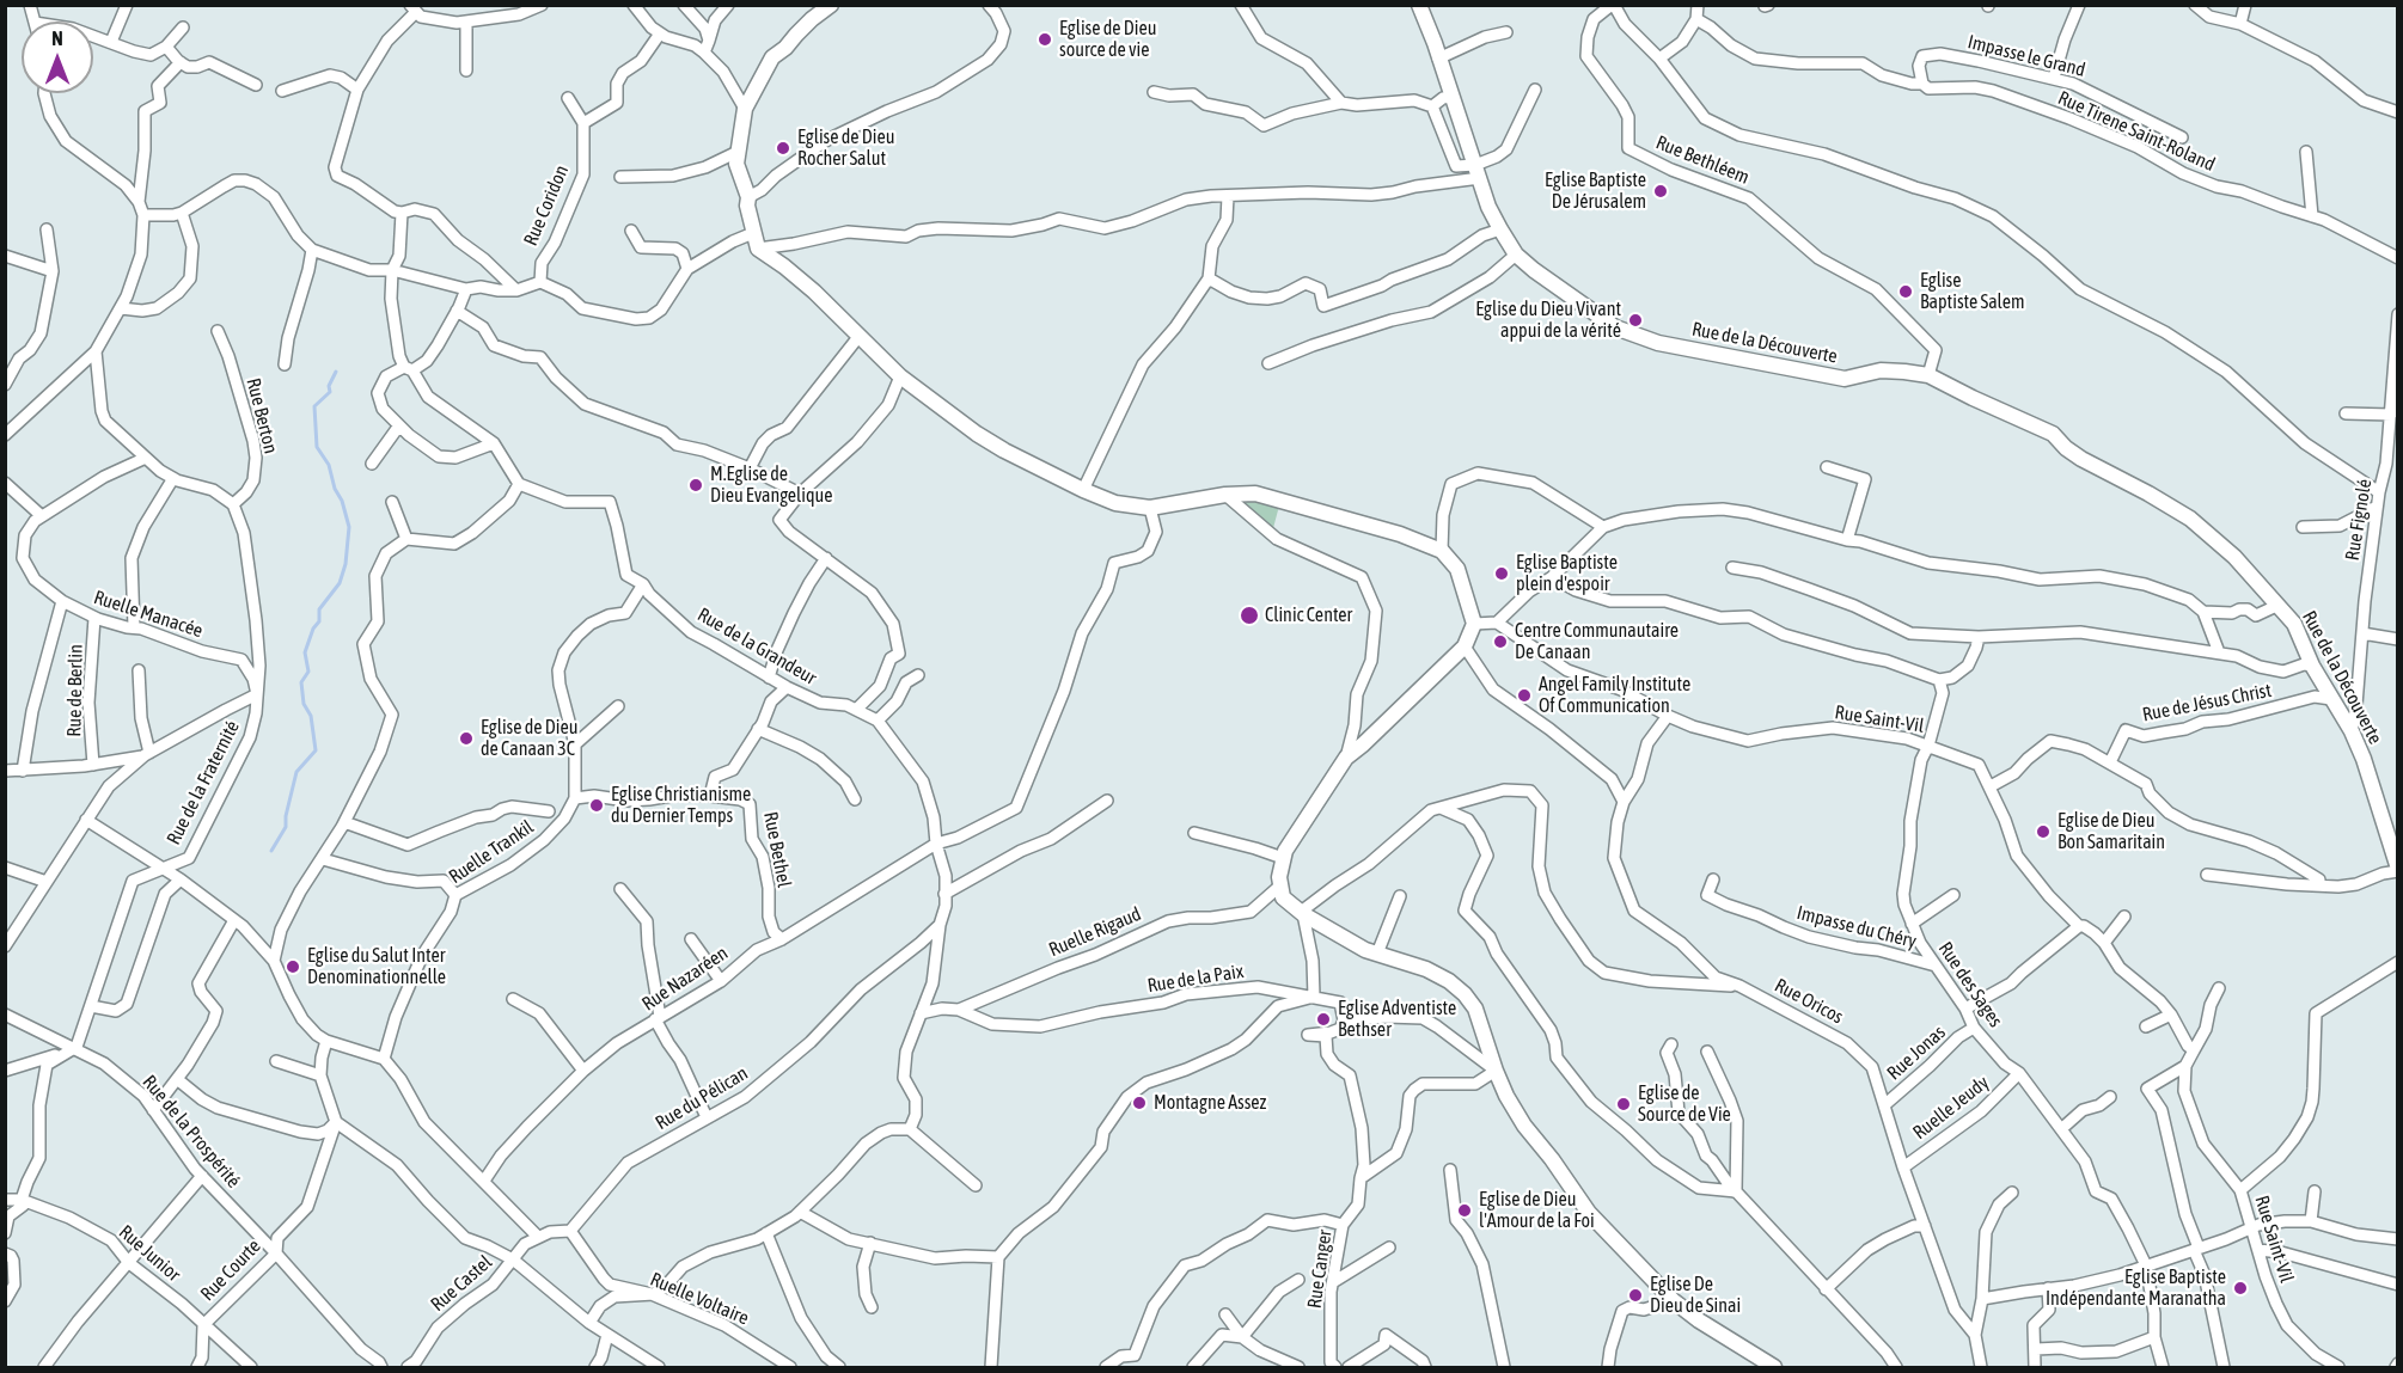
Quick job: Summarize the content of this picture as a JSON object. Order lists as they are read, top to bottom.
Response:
{
  "streets": {
    "street": [
      "Impasse le Grand",
      "Rue Tirene Saint-Roland",
      "Rue Bethléem",
      "Rue Coridon",
      "Rue de la Découverte",
      "Rue Berton",
      "Rue Fignolé",
      "Ruelle Manacée",
      "Rue de la Grandeur",
      "Rue de Berlin",
      "Rue de Jésus Christ",
      "Rue Saint-Vil",
      "Rue de la Fraternité",
      "Rue Bethel",
      "Ruelle Trankil",
      "Impasse du Chéry",
      "Ruelle Rigaud",
      "Rue Nazaréen",
      "Rue de la Paix",
      "Rue des Sages",
      "Rue Oricos",
      "Rue Jonas",
      "Rue du Pélican",
      "Ruelle Jeudy",
      "Rue de la Prospérité",
      "Rue Junior",
      "Rue Canger",
      "Rue Courte",
      "Rue Castel",
      "Ruelle Voltaire"
    ]
  },
  "crossings": [
    ["Impasse le Grand", "Rue Tirene Saint-Roland"],
    ["Rue Bethléem", "Rue de la Découverte"],
    ["Rue de la Découverte", "Rue Fignolé"],
    ["Rue de la Découverte", "Rue de Jésus Christ"],
    ["Rue Berton", "Rue de la Fraternité"],
    ["Ruelle Manacée", "Rue de Berlin"],
    ["Ruelle Manacée", "Rue de la Fraternité"],
    ["Rue de la Grandeur", "Ruelle Rigaud"],
    ["Rue de la Grandeur", "Rue Nazaréen"],
    ["Rue de la Grandeur", "Rue du Pélican"],
    ["Rue Saint-Vil", "Rue des Sages"],
    ["Rue Saint-Vil", "Rue Oricos"],
    ["Rue de la Fraternité", "Rue de la Prospérité"],
    ["Rue Bethel", "Rue Nazaréen"],
    ["Impasse du Chéry", "Rue des Sages"],
    ["Ruelle Rigaud", "Rue de la Paix"],
    ["Rue de la Paix", "Rue Canger"],
    ["Rue des Sages", "Rue Jonas"],
    ["Rue des Sages", "Ruelle Jeudy"],
    ["Rue Oricos", "Rue Jonas"],
    ["Rue Oricos", "Ruelle Jeudy"],
    ["Rue du Pélican", "Ruelle Voltaire"],
    ["Rue de la Prospérité", "Rue Courte"],
    ["Rue Junior", "Rue Courte"]
  ],
  "places": [
    "Eglise de Dieu source de vie",
    "Eglise de Dieu Rocher Salut",
    "Eglise Baptiste De Jérusalem",
    "Eglise Baptiste Salem",
    "Eglise du Dieu Vivant appui de la vérité",
    "M.Eglise de Dieu Evangelique",
    "Eglise Baptiste plein d'espoir",
    "Clinic Center",
    "Centre Communautaire De Canaan",
    "Angel Family Institute Of Communication",
    "Eglise de Dieu de Canaan 3C",
    "Eglise Christianisme du Dernier Temps",
    "Eglise de Dieu Bon Samaritain",
    "Eglise du Salut Inter Denominationnelle",
    "Eglise Adventiste Bethser",
    "Montagne Assez",
    "Eglise de Source de Vie",
    "Eglise de Dieu l'Amour de la Foi",
    "Eglise Baptiste Indépendante Maranatha",
    "Eglise De Dieu de Sinai"
  ],
  "north": "top"
}
